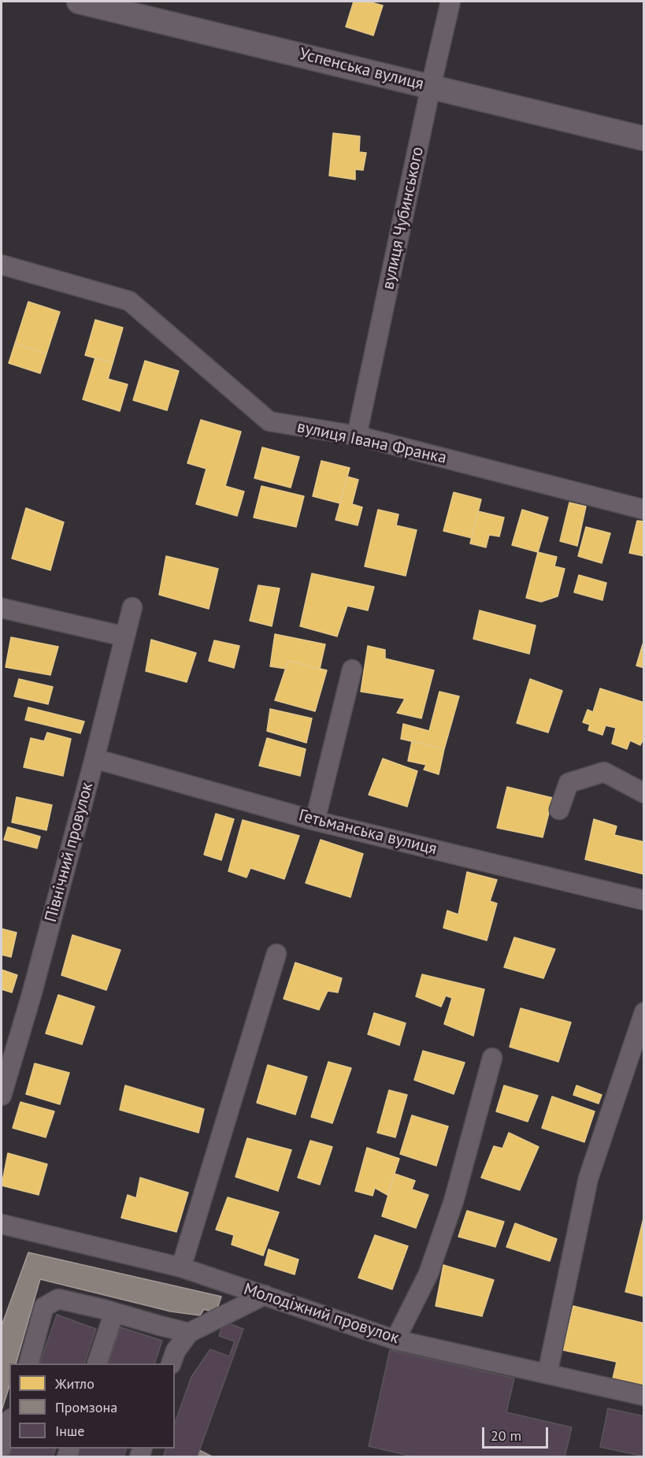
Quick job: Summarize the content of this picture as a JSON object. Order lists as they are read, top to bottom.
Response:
{
  "streets": {
    "street": [
      "Успенська вулиця",
      "вулиця Чубинського",
      "вулиця Івана Франка",
      "Гетьманська вулиця",
      "Північний провулок",
      "Молодіжний провулок"
    ]
  },
  "crossings": [
    ["Успенська вулиця", "вулиця Чубинського"],
    ["вулиця Чубинського", "вулиця Івана Франка"],
    ["Гетьманська вулиця", "Північний провулок"]
  ],
  "legend": ["Житло", "Промзона", "Інше"],
  "scale_bar": "20 m"
}
